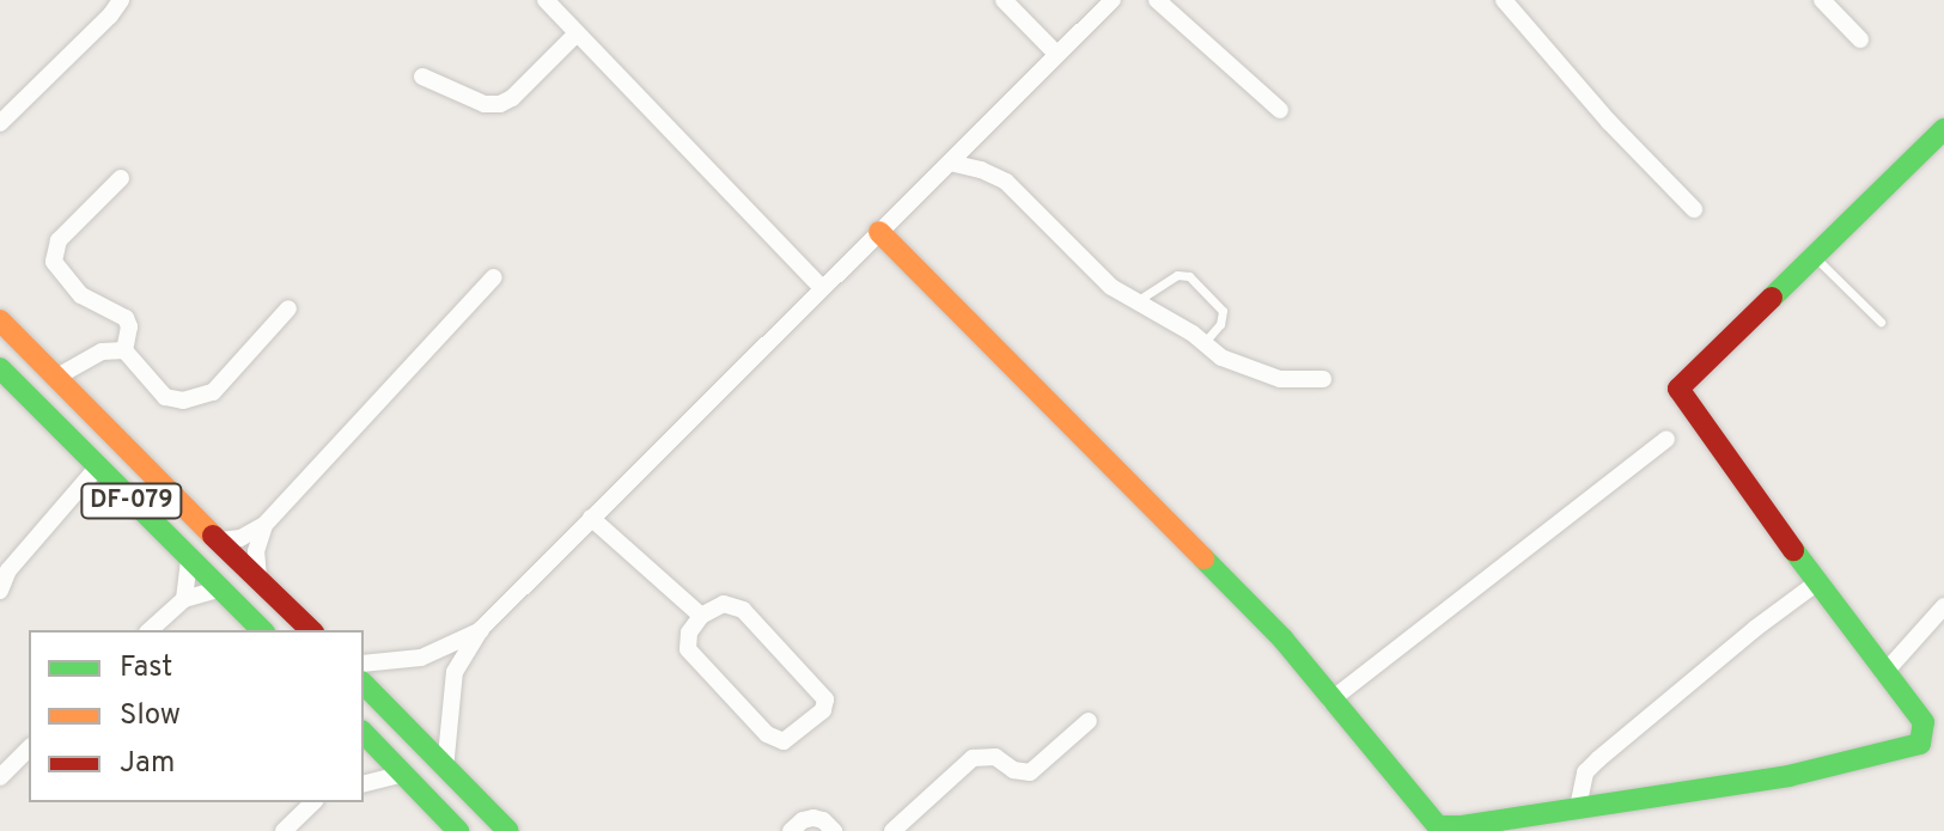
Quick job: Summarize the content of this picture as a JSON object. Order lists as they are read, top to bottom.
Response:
{
  "streets": {
    "street": ["DF-079"]
  },
  "legend": ["Fast", "Slow", "Jam"]
}
